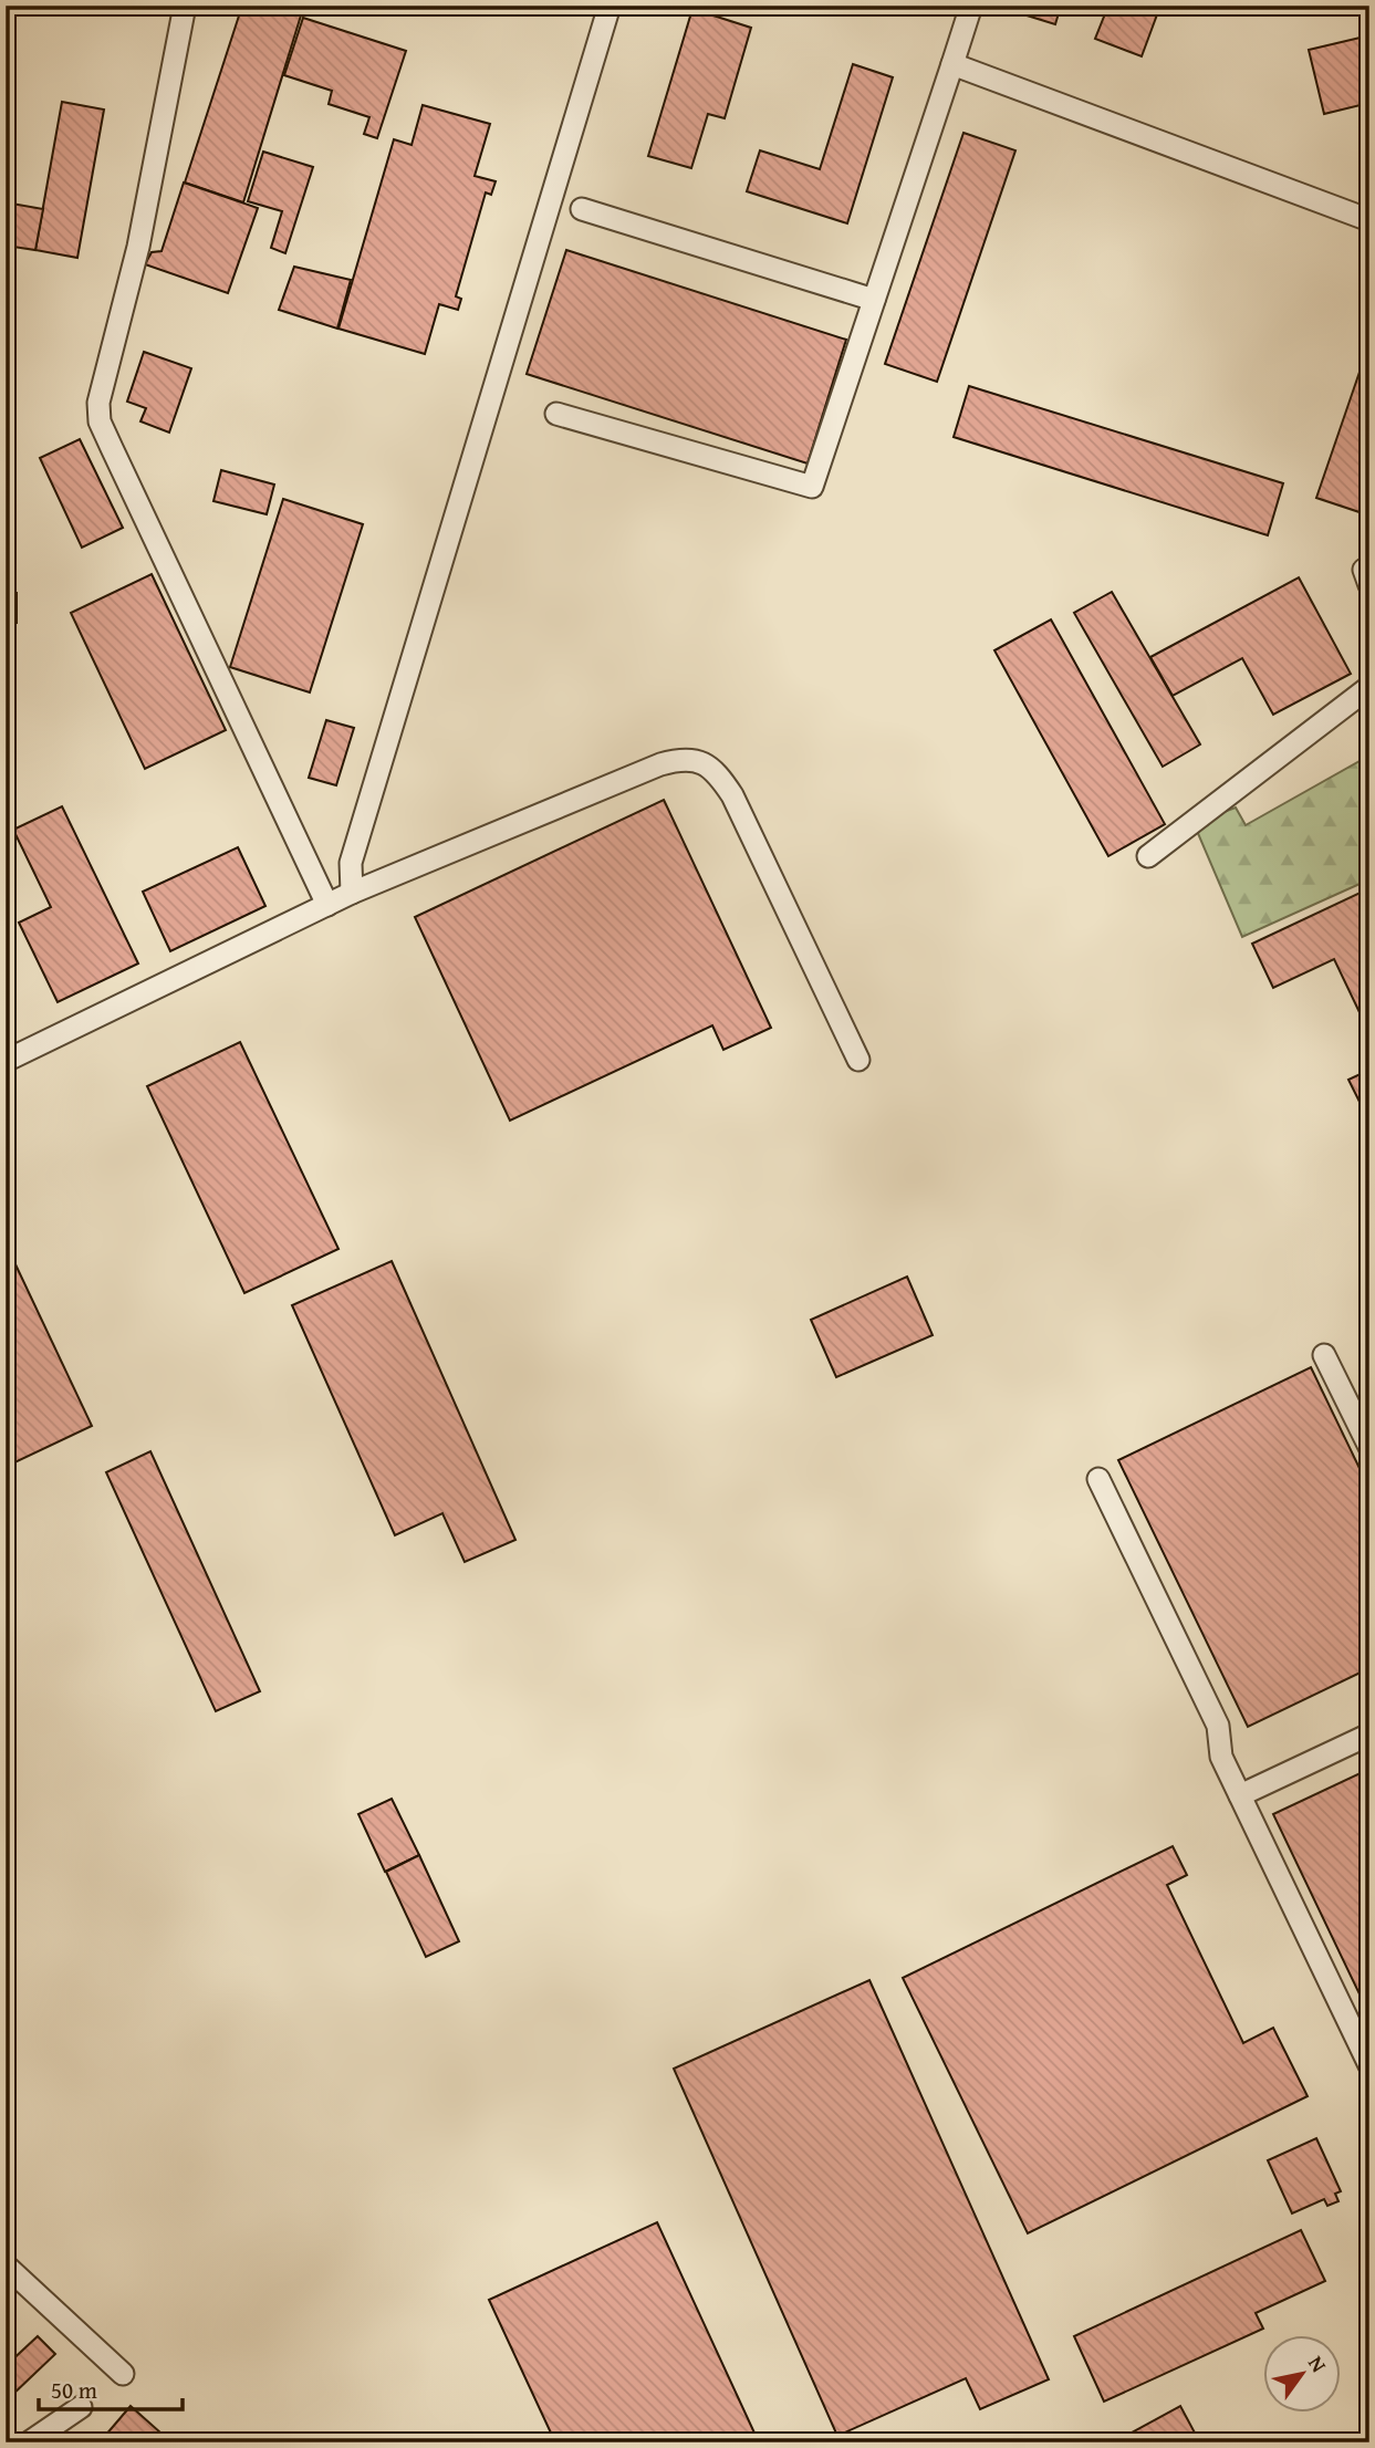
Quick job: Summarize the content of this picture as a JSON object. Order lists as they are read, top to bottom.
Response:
{
  "scale_bar": "50 m",
  "north": "top right"
}
